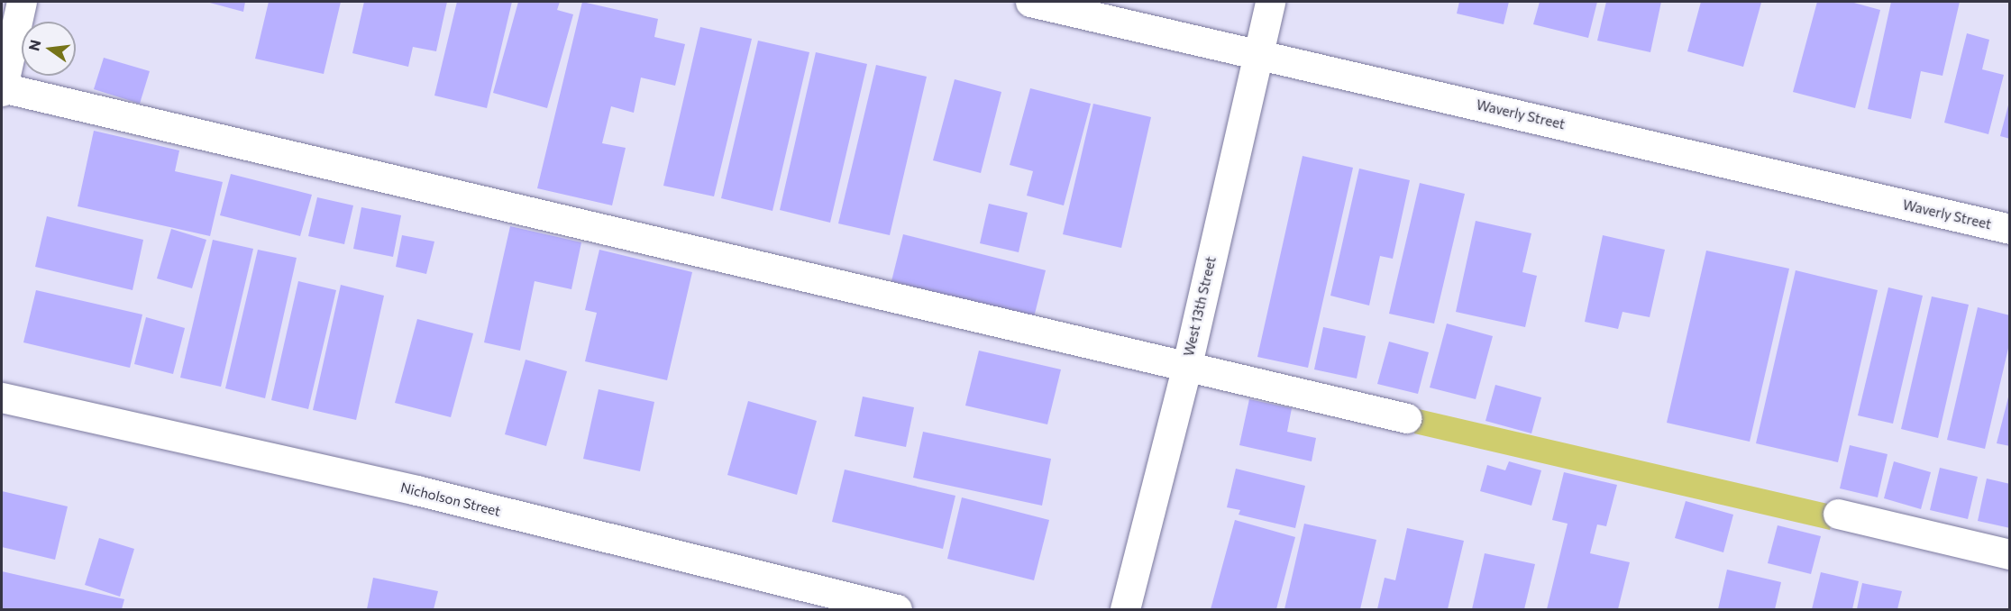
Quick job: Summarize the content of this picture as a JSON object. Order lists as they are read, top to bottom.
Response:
{
  "streets": {
    "street": ["Waverly Street", "West 13th Street", "Nicholson Street"]
  },
  "crossings": [
    ["Waverly Street", "West 13th Street"]
  ],
  "north": "left"
}
